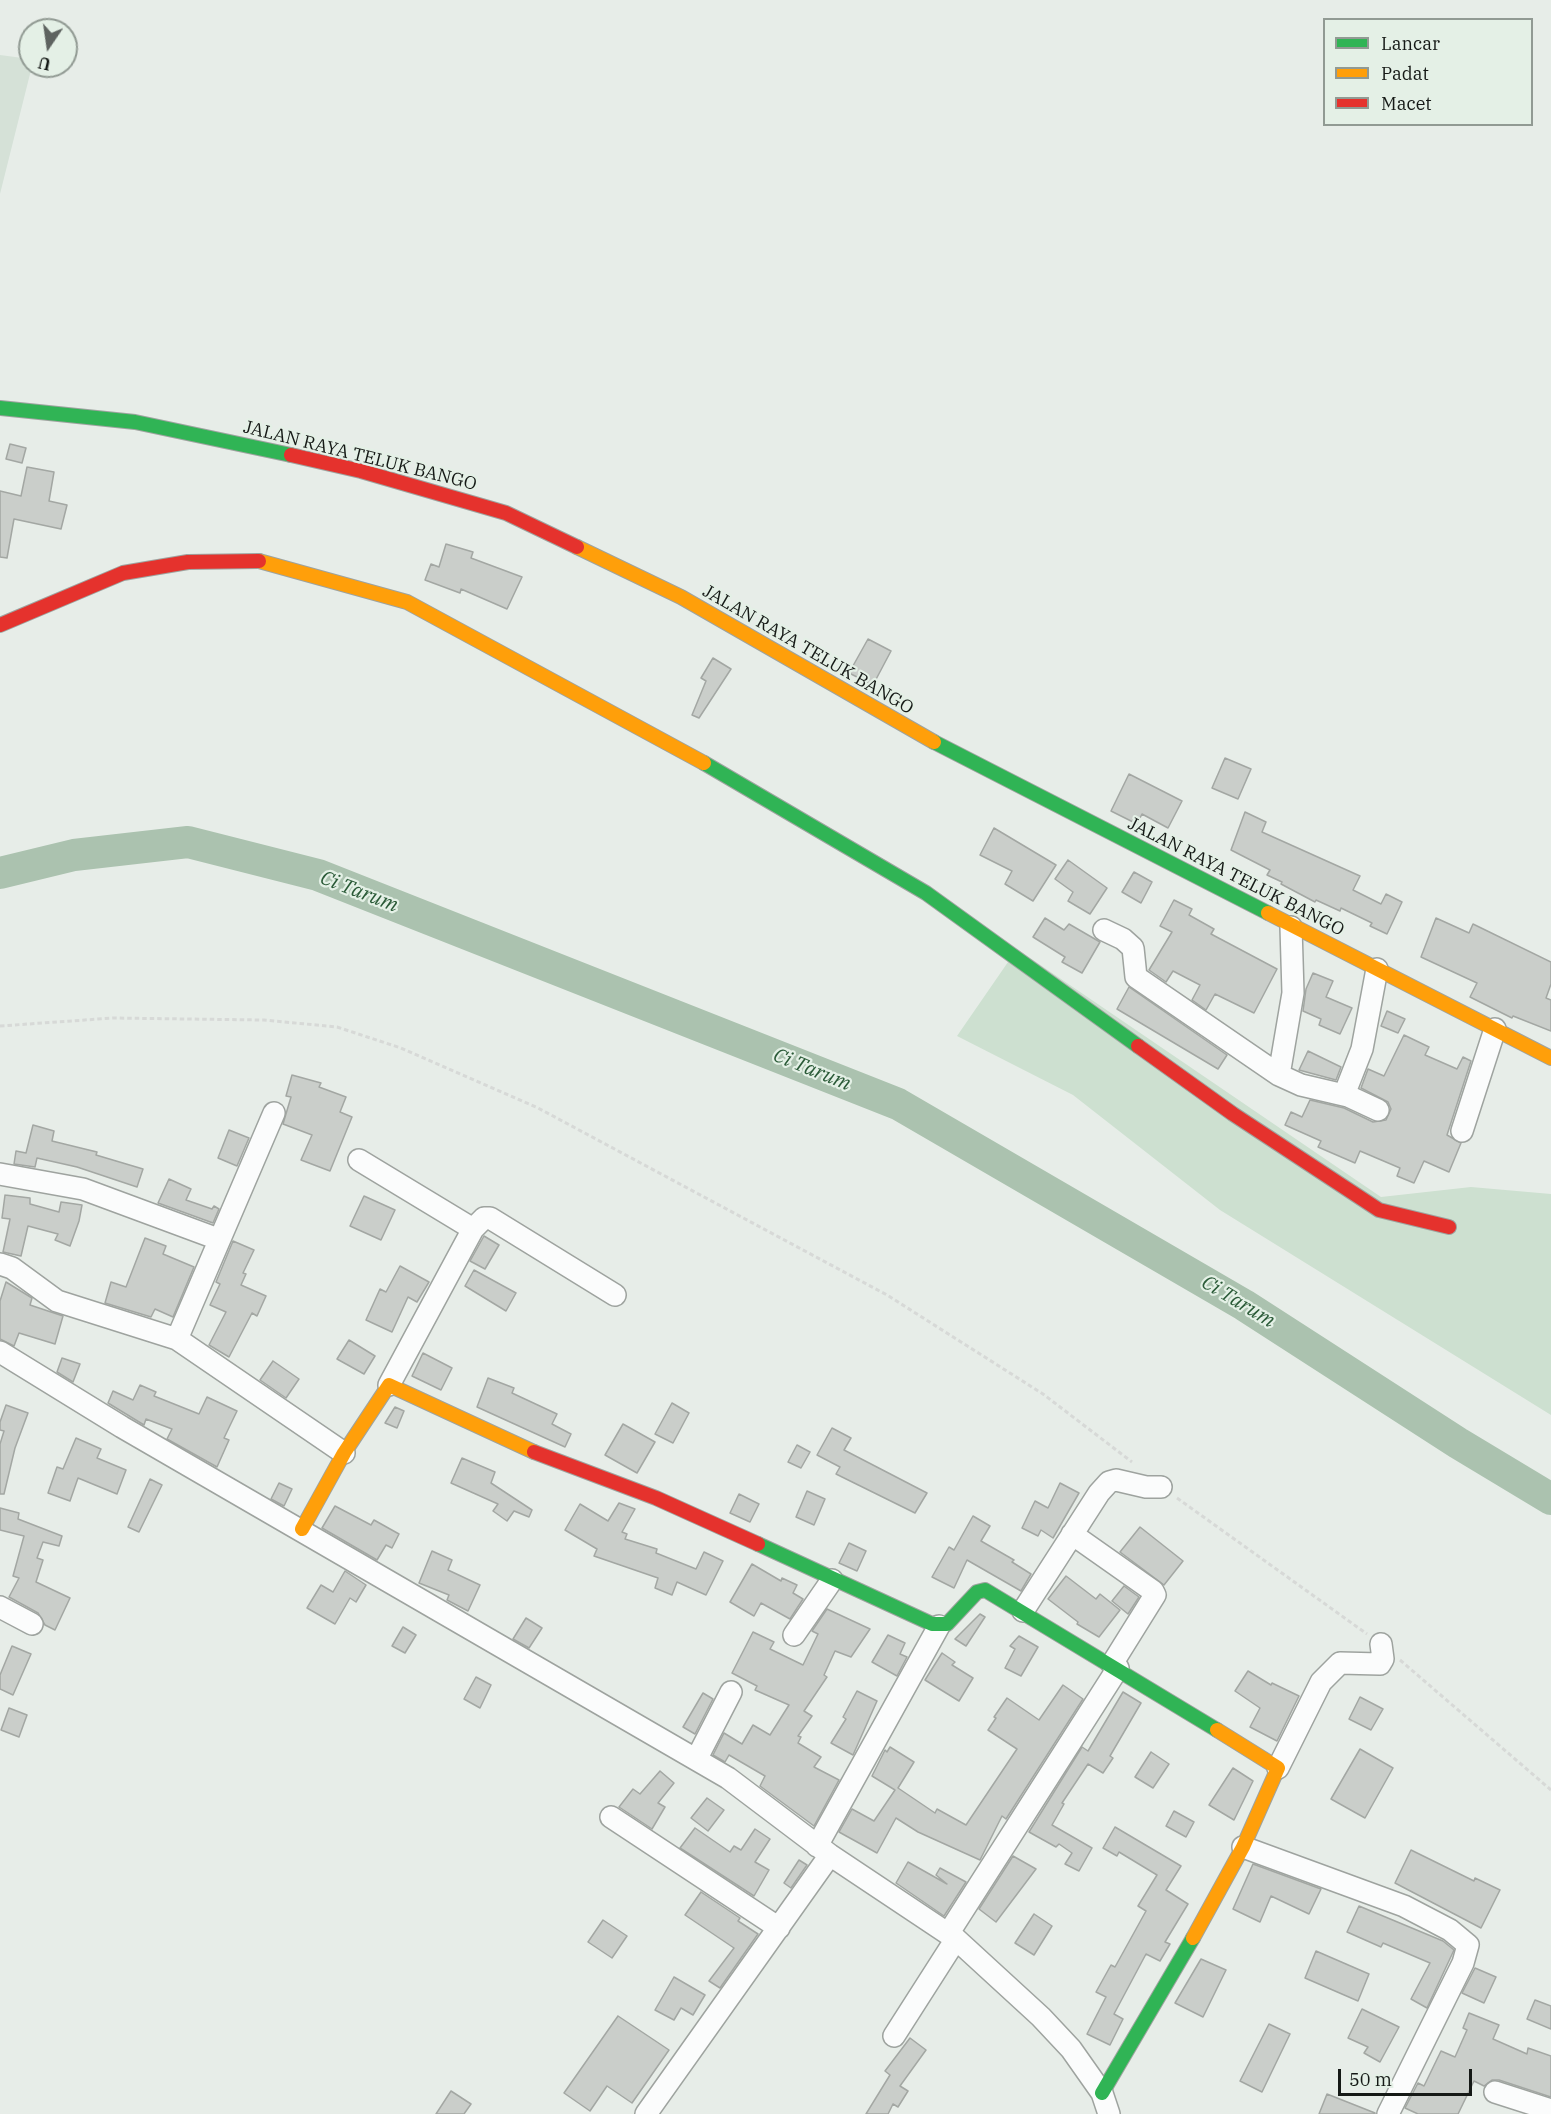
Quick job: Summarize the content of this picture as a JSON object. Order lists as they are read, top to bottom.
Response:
{
  "streets": {
    "street": ["JALAN RAYA TELUK BANGO"]
  },
  "water": ["Ci Tarum"],
  "legend": ["Lancar", "Padat", "Macet"],
  "scale_bar": "50 m",
  "north": "bottom"
}
